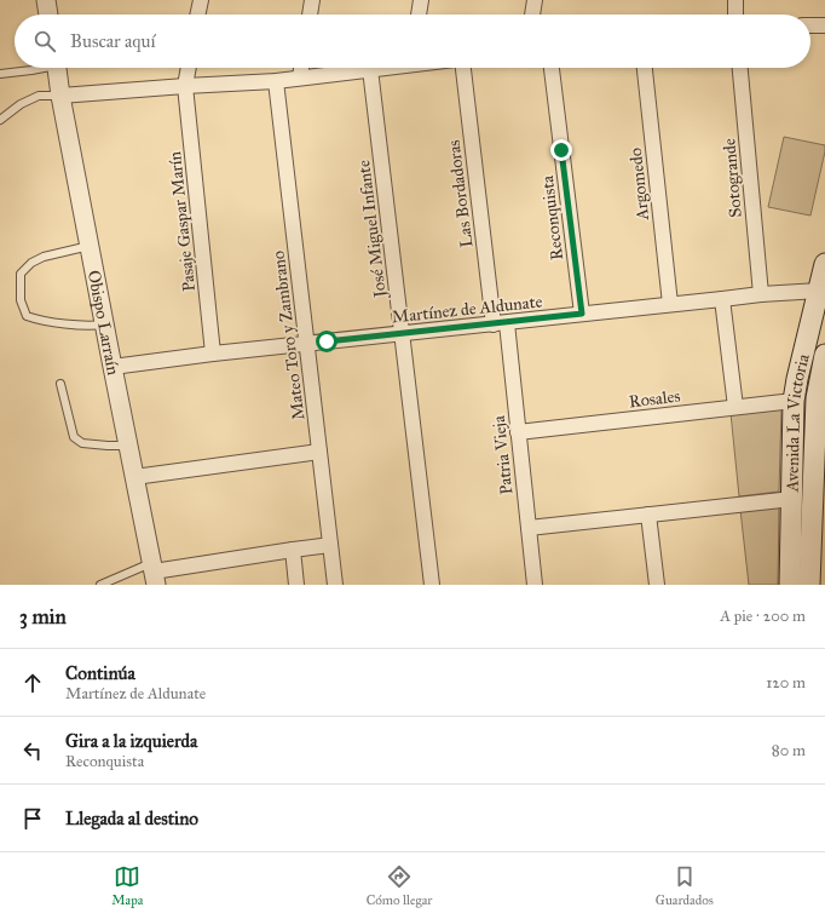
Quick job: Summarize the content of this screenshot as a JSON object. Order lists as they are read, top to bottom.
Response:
{
  "streets": {
    "main road": ["Avenida La Victoria"],
    "street": [
      "Sotogrande",
      "Argomedo",
      "Las Bordadoras",
      "Reconquista",
      "Pasaje Gaspar Marín",
      "José Miguel Infante",
      "Martínez de Aldunate",
      "Obispo Larraín",
      "Mateo Toro y Zambrano",
      "Rosales",
      "Patria Vieja"
    ]
  },
  "crossings": [
    ["Sotogrande", "Martínez de Aldunate"],
    ["Argomedo", "Martínez de Aldunate"],
    ["Las Bordadoras", "Martínez de Aldunate"],
    ["Las Bordadoras", "Patria Vieja"],
    ["Reconquista", "Martínez de Aldunate"],
    ["Pasaje Gaspar Marín", "Martínez de Aldunate"],
    ["José Miguel Infante", "Martínez de Aldunate"],
    ["Martínez de Aldunate", "Obispo Larraín"],
    ["Martínez de Aldunate", "Mateo Toro y Zambrano"],
    ["Martínez de Aldunate", "Avenida La Victoria"],
    ["Martínez de Aldunate", "Patria Vieja"],
    ["Rosales", "Avenida La Victoria"],
    ["Rosales", "Patria Vieja"]
  ],
  "page": {
    "search": "Buscar aquí",
    "heading": ["3 min", "A pie · 200 m"],
    "list": [
      ["Continúa", "Martínez de Aldunate", "120 m"],
      ["Gira a la izquierda", "Reconquista", "80 m"],
      "Llegada al destino"
    ],
    "nav": ["Mapa", "Cómo llegar", "Guardados"]
  }
}
